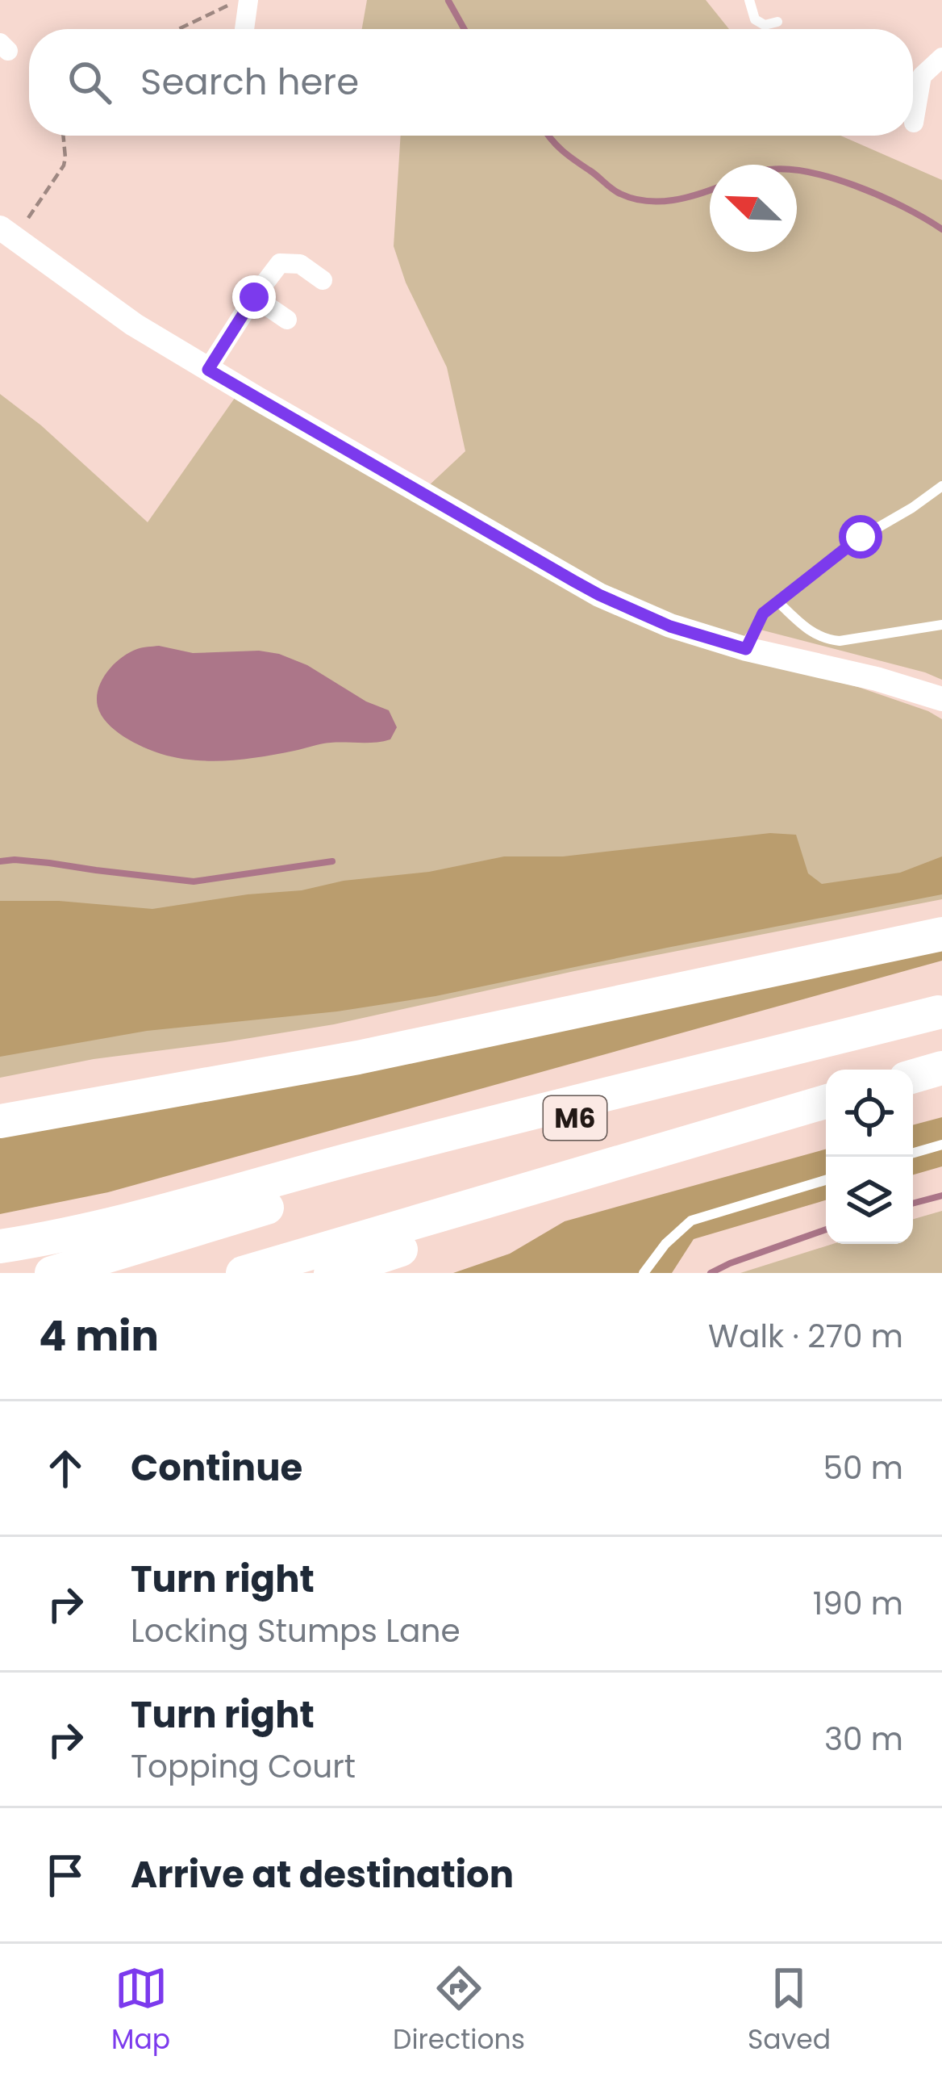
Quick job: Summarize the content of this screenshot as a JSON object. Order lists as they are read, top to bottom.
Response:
{
  "streets": {
    "highway": ["M6"]
  },
  "north": "top left",
  "page": {
    "search": "Search here",
    "heading": ["4 min", "Walk · 270 m"],
    "list": [
      ["Continue", "50 m"],
      ["Turn right", "Locking Stumps Lane", "190 m"],
      ["Turn right", "Topping Court", "30 m"],
      "Arrive at destination"
    ],
    "nav": ["Map", "Directions", "Saved"]
  }
}
